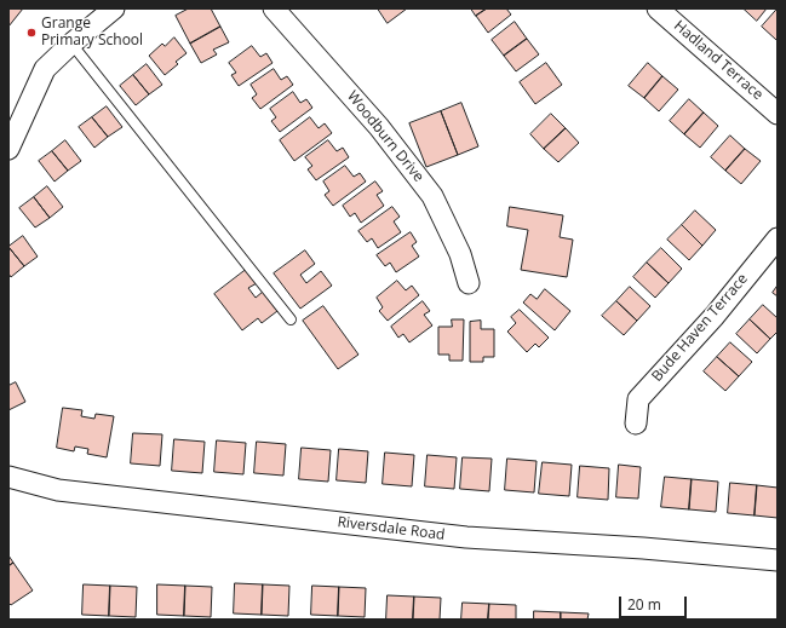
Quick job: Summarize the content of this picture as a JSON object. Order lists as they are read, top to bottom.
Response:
{
  "streets": {
    "street": [
      "Hadland Terrace",
      "Woodburn Drive",
      "Bude Haven Terrace",
      "Riversdale Road"
    ]
  },
  "places": ["Grange Primary School"],
  "scale_bar": "20 m"
}
